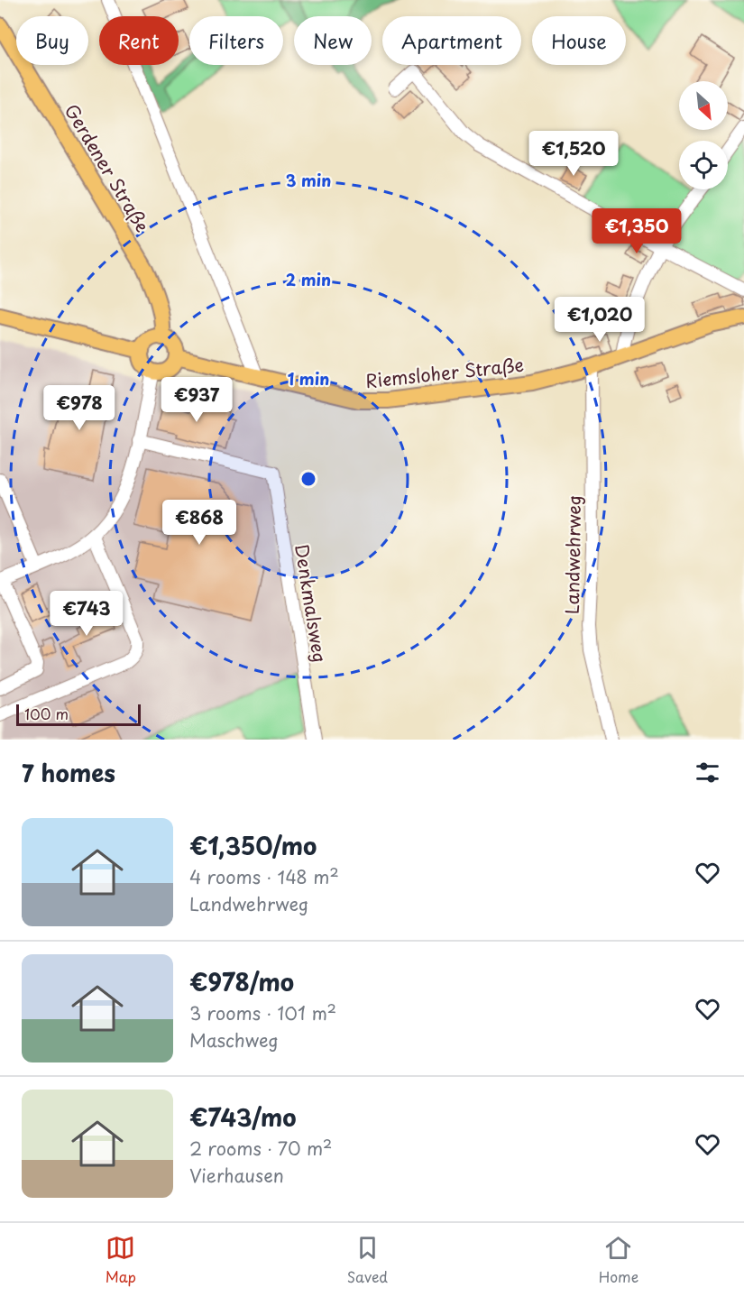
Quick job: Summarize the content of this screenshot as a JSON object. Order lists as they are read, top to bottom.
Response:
{
  "streets": {
    "main road": ["Gerdener Straße", "Riemsloher Straße"],
    "street": ["Landwehrweg", "Denkmalsweg"]
  },
  "crossings": [
    ["Gerdener Straße", "Riemsloher Straße"],
    ["Riemsloher Straße", "Landwehrweg"]
  ],
  "scale_bar": "100 m",
  "north": "bottom right",
  "page": {
    "chip": [
      "Buy",
      "Rent",
      "Filters",
      "New",
      "Apartment",
      "House"
    ],
    "price": [
      "€1,520",
      "€1,350",
      "€1,020",
      "€937",
      "€978",
      "€868",
      "€743"
    ],
    "scale": "100 m",
    "heading": "7 homes",
    "list": [
      {
        "name": "€1,350/mo",
        "note": "4 rooms · 148 m² · Landwehrweg"
      },
      {
        "name": "€978/mo",
        "note": "3 rooms · 101 m² · Maschweg"
      },
      {
        "name": "€743/mo",
        "note": "2 rooms · 70 m² · Vierhausen"
      }
    ],
    "tabs": ["Map", "Saved", "Home"]
  },
  "rings": ["3 min", "2 min", "1 min"]
}
